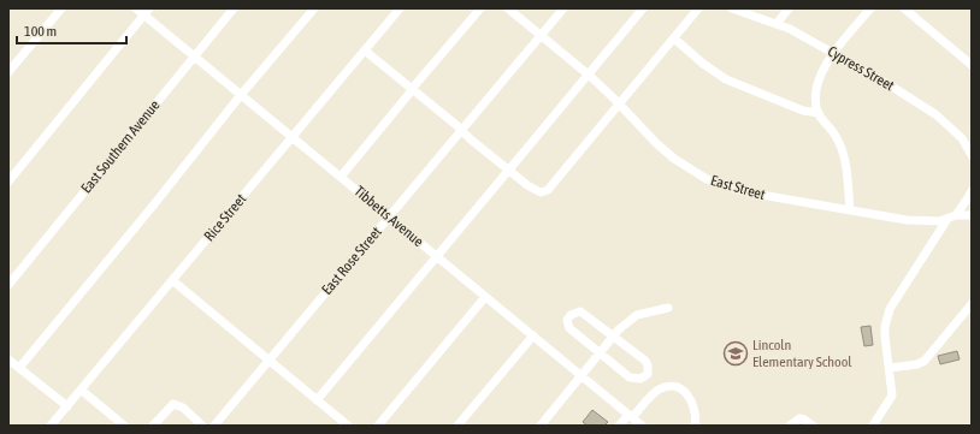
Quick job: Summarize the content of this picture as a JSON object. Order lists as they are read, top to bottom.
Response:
{
  "streets": {
    "street": [
      "Cypress Street",
      "East Southern Avenue",
      "East Street",
      "Tibbetts Avenue",
      "Rice Street",
      "East Rose Street"
    ]
  },
  "crossings": [
    ["East Southern Avenue", "Tibbetts Avenue"],
    ["East Street", "East Rose Street"],
    ["Tibbetts Avenue", "Rice Street"],
    ["Tibbetts Avenue", "East Rose Street"]
  ],
  "places": {
    "school or university": ["Lincoln Elementary School"]
  },
  "scale_bar": "100 m"
}
